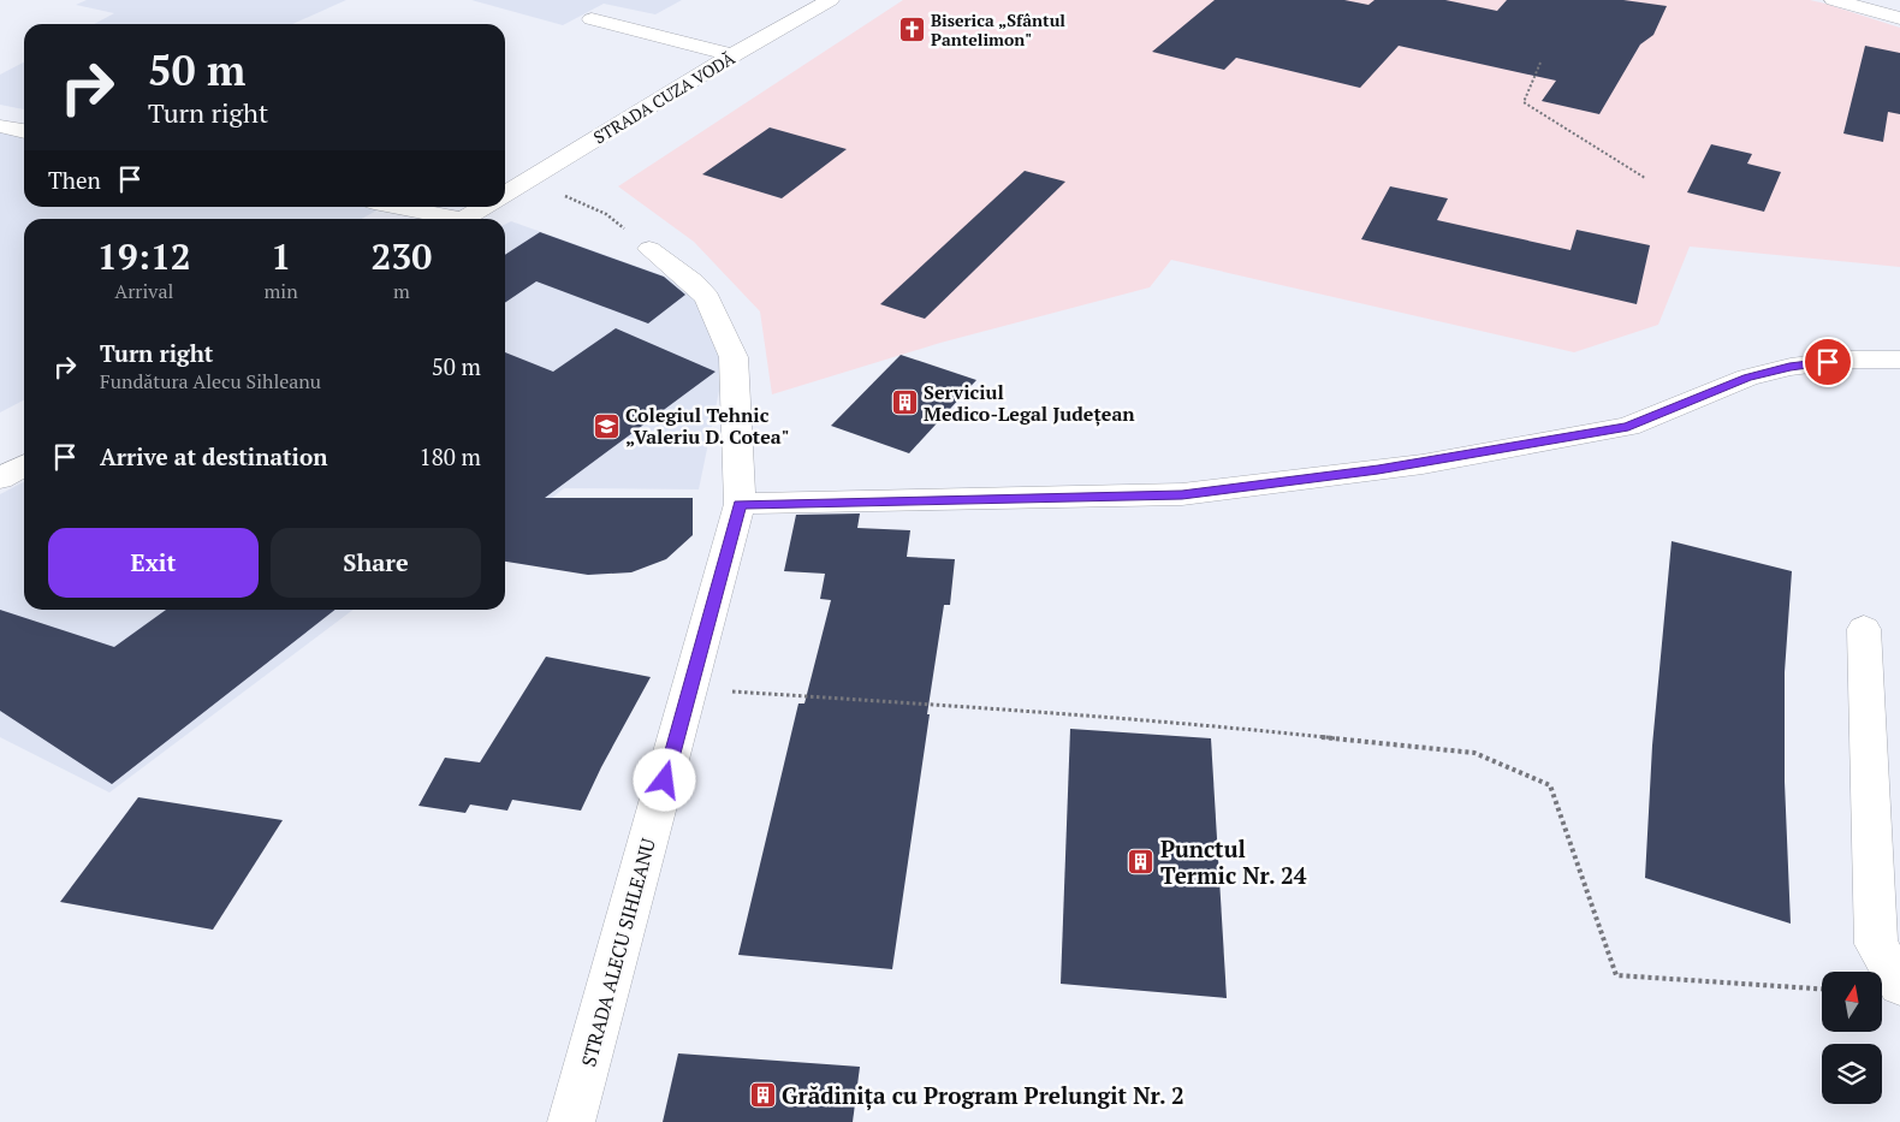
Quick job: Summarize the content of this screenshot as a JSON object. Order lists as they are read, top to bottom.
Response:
{
  "streets": {
    "street": ["STRADA CUZA VODĂ", "STRADA ALECU SIHLEANU"]
  },
  "places": {
    "church": ["Biserica „Sfântul Pantelimon\""],
    "building": ["Serviciul Medico-Legal Județean", "Punctul Termic Nr. 24", "Grădinița cu Program Prelungit Nr. 2"],
    "school or university": ["Colegiul Tehnic „Valeriu D. Cotea\""]
  },
  "north": "top",
  "page": {
    "turn": ["50 m", "Turn right"],
    "then": "Then",
    "eta": [
      "19:12",
      "Arrival",
      "1",
      "min",
      "230",
      "m"
    ],
    "list": [
      {
        "name": "Turn right",
        "note": "Fundătura Alecu Sihleanu",
        "value": "50 m"
      },
      {
        "name": "Arrive at destination",
        "value": "180 m"
      }
    ],
    "buttons": ["Exit", "Share"]
  }
}
